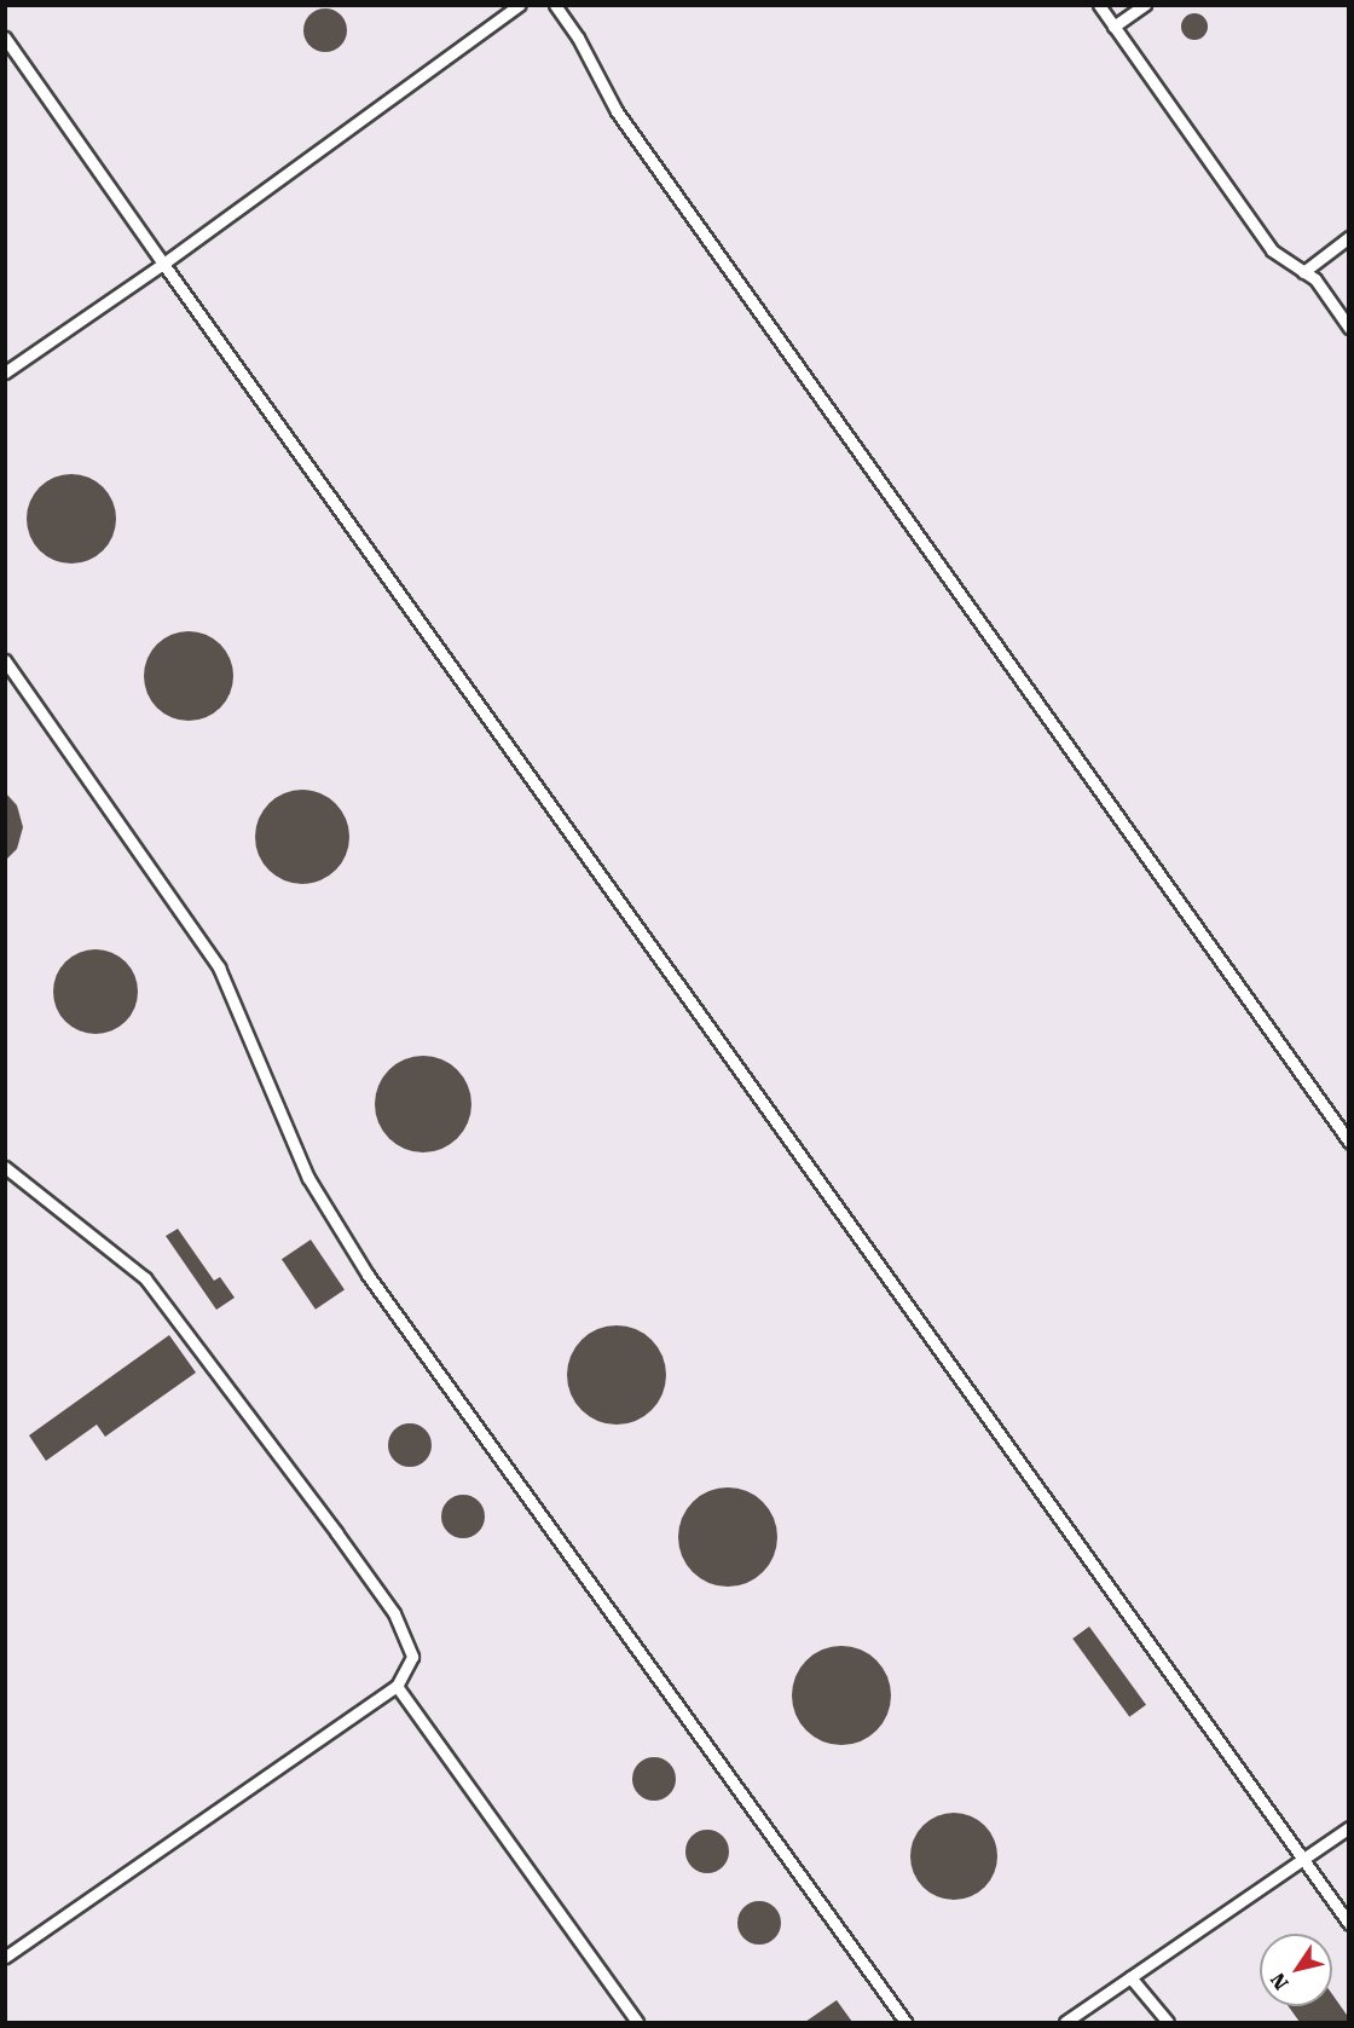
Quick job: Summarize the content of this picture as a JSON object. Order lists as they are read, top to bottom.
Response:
{
  "north": "bottom left"
}
